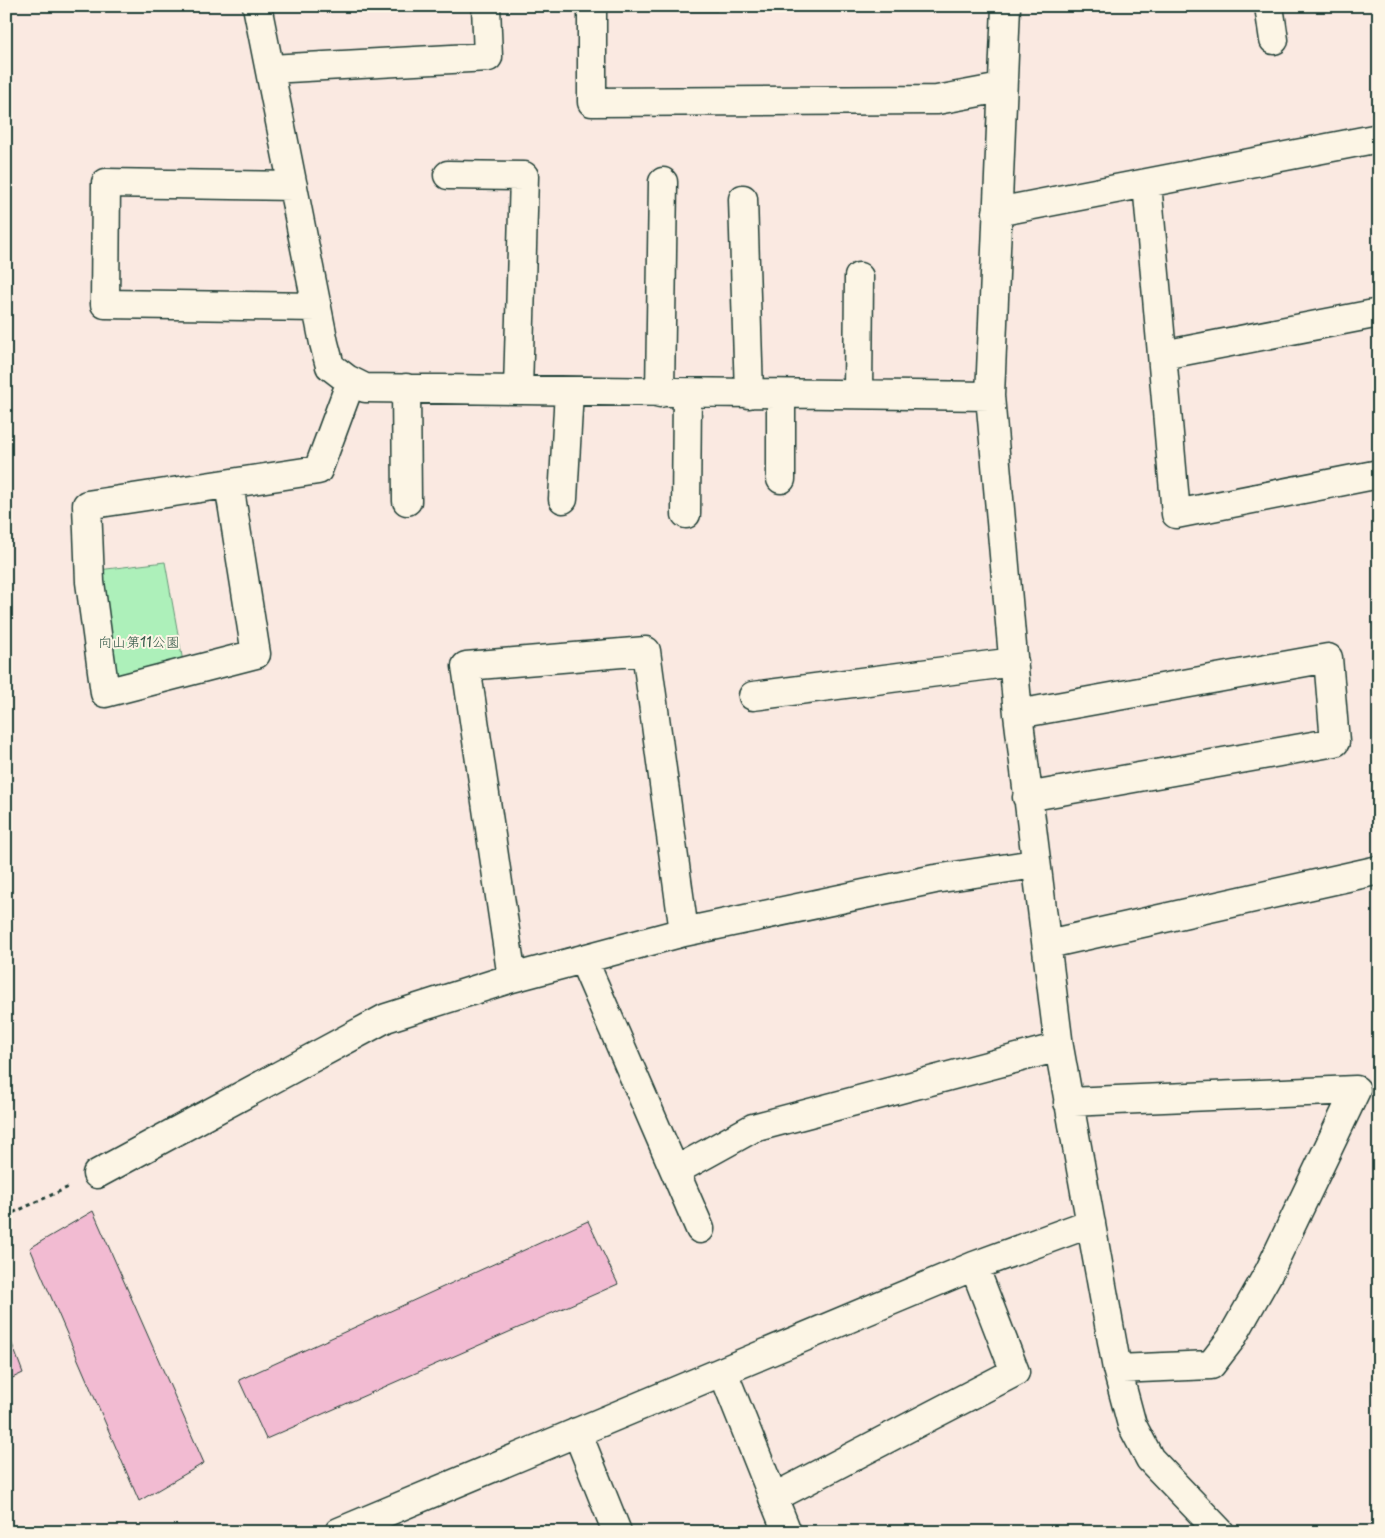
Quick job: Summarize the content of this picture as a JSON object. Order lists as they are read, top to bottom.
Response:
{
  "parks": ["向山第11公園"]
}
